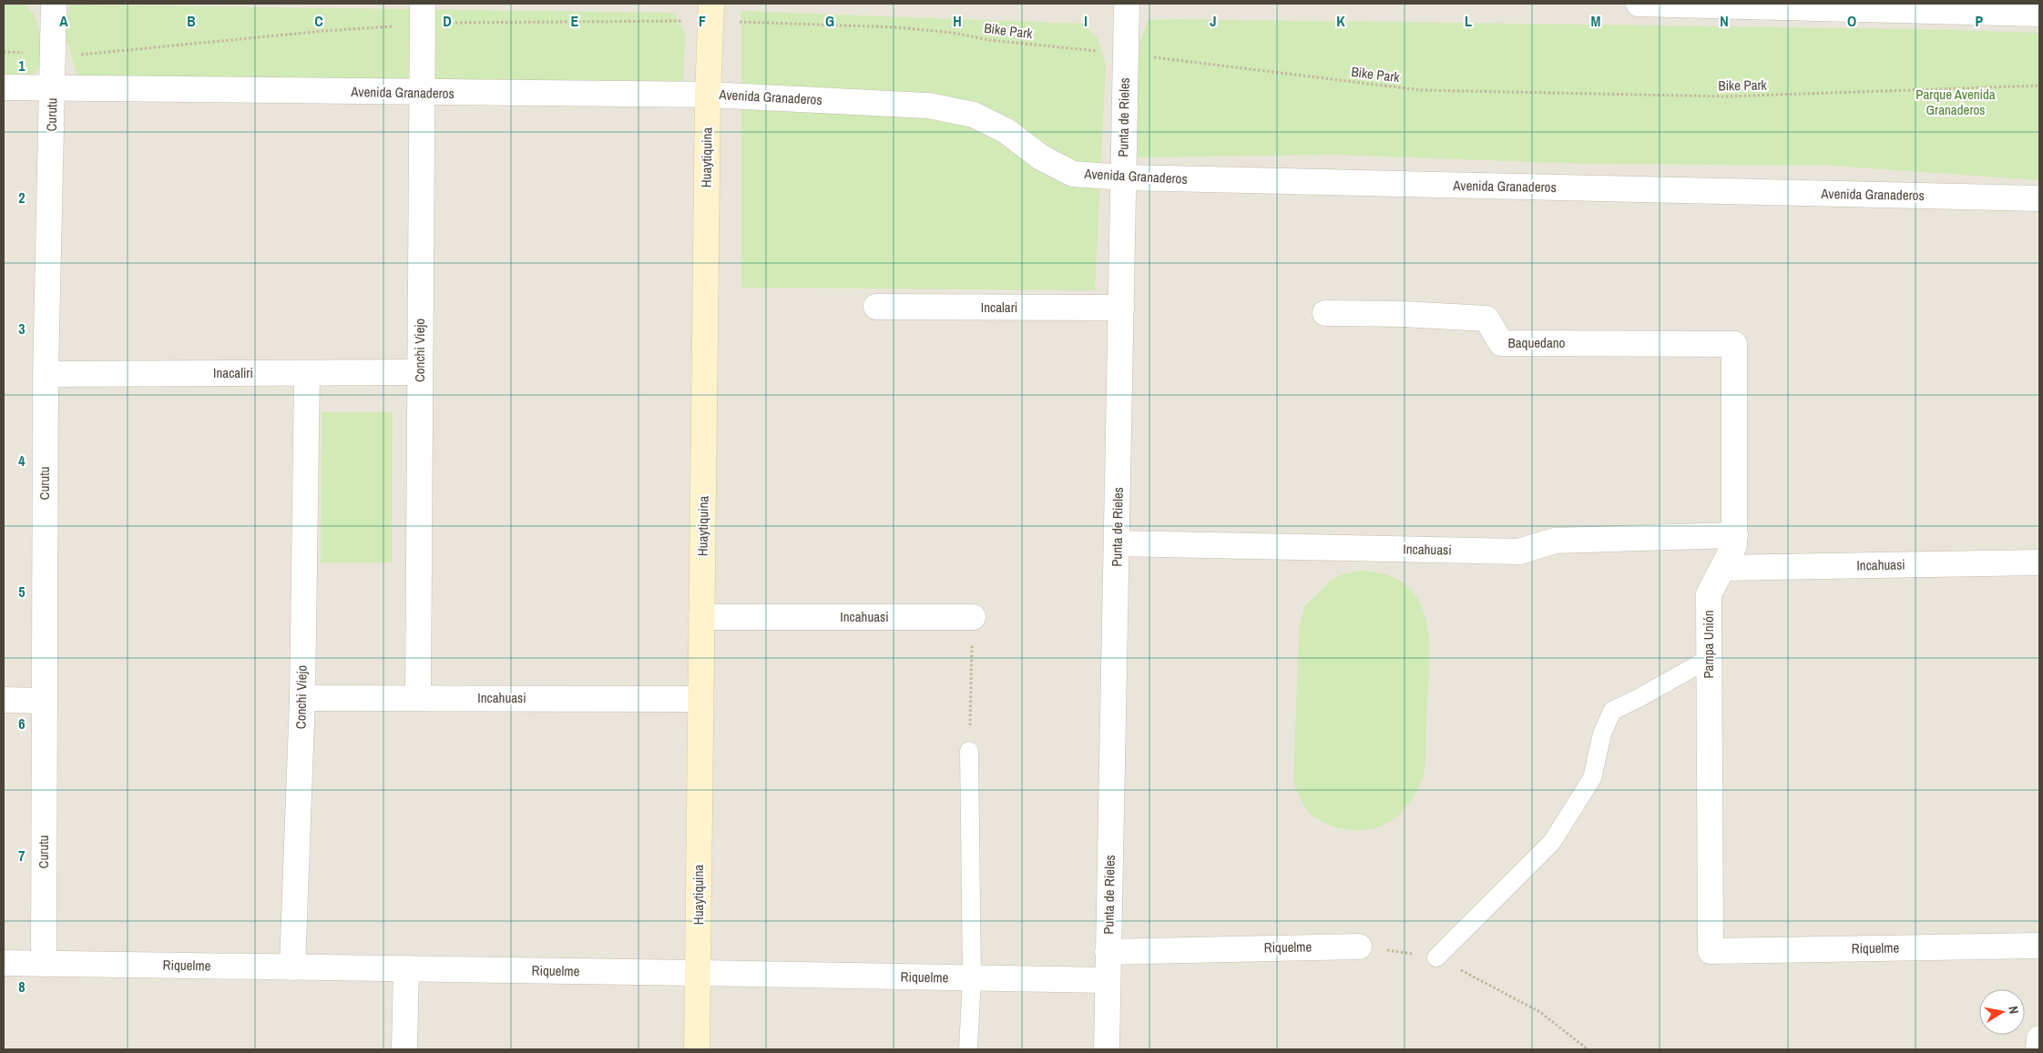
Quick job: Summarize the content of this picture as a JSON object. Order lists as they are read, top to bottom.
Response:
{
  "streets": {
    "main road": ["Huaytiquina"],
    "street": [
      "Avenida Granaderos",
      "Curutu",
      "Punta de Rieles",
      "Incalari",
      "Baquedano",
      "Conchi Viejo",
      "Inacaliri",
      "Incahuasi",
      "Pampa Unión",
      "Riquelme"
    ],
    "path": ["Bike Park"]
  },
  "crossings": [
    ["Bike Park", "Curutu"],
    ["Bike Park", "Punta de Rieles"],
    ["Bike Park", "Huaytiquina"],
    ["Bike Park", "Conchi Viejo"],
    ["Avenida Granaderos", "Curutu"],
    ["Avenida Granaderos", "Punta de Rieles"],
    ["Avenida Granaderos", "Huaytiquina"],
    ["Avenida Granaderos", "Conchi Viejo"],
    ["Curutu", "Inacaliri"],
    ["Curutu", "Riquelme"],
    ["Punta de Rieles", "Incalari"],
    ["Punta de Rieles", "Incahuasi"],
    ["Punta de Rieles", "Riquelme"],
    ["Huaytiquina", "Incahuasi"],
    ["Huaytiquina", "Riquelme"],
    ["Baquedano", "Pampa Unión"],
    ["Conchi Viejo", "Inacaliri"],
    ["Conchi Viejo", "Incahuasi"],
    ["Conchi Viejo", "Riquelme"],
    ["Incahuasi", "Pampa Unión"],
    ["Pampa Unión", "Riquelme"]
  ],
  "parks": ["Parque Avenida Granaderos"],
  "north": "right",
  "grid": {
    "columns": [
      "A",
      "B",
      "C",
      "D",
      "E",
      "F",
      "G",
      "H",
      "I",
      "J",
      "K",
      "L",
      "M",
      "N",
      "O",
      "P"
    ],
    "rows": [
      "1",
      "2",
      "3",
      "4",
      "5",
      "6",
      "7",
      "8"
    ]
  }
}
